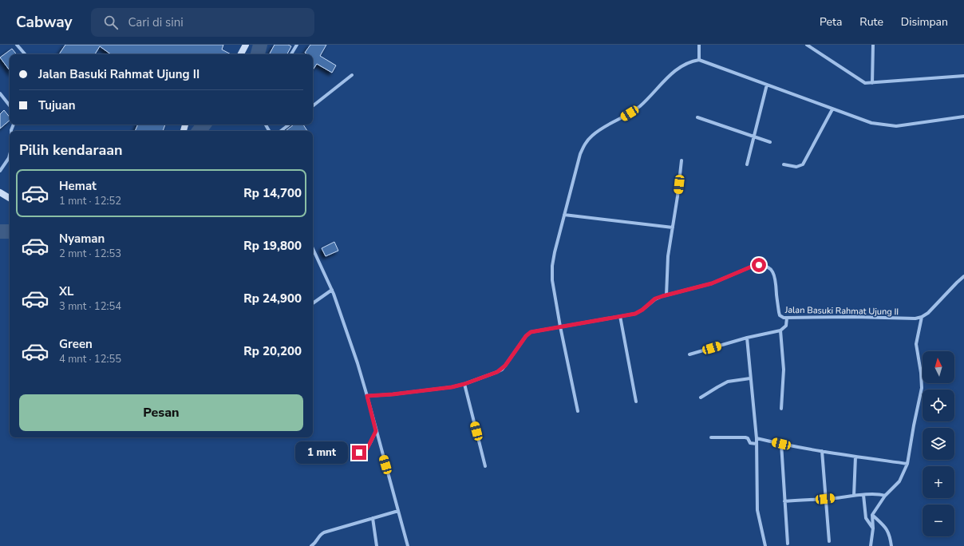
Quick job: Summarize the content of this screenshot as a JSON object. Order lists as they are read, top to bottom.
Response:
{
  "streets": {
    "street": ["Jalan Basuki Rahmat Ujung II"]
  },
  "north": "top",
  "page": {
    "header": "Cabway",
    "search": "Cari di sini",
    "nav": ["Peta", "Rute", "Disimpan"],
    "banner": ["Jalan Basuki Rahmat Ujung II", "Tujuan"],
    "heading": "Pilih kendaraan",
    "list": [
      {
        "name": "Hemat",
        "note": "1 mnt · 12:52",
        "value": "Rp 14,700"
      },
      {
        "name": "Nyaman",
        "note": "2 mnt · 12:53",
        "value": "Rp 19,800"
      },
      {
        "name": "XL",
        "note": "3 mnt · 12:54",
        "value": "Rp 24,900"
      },
      {
        "name": "Green",
        "note": "4 mnt · 12:55",
        "value": "Rp 20,200"
      }
    ],
    "map_buttons": ["+", "−"],
    "buttons": "Pesan",
    "bubble": "1 mnt"
  }
}
